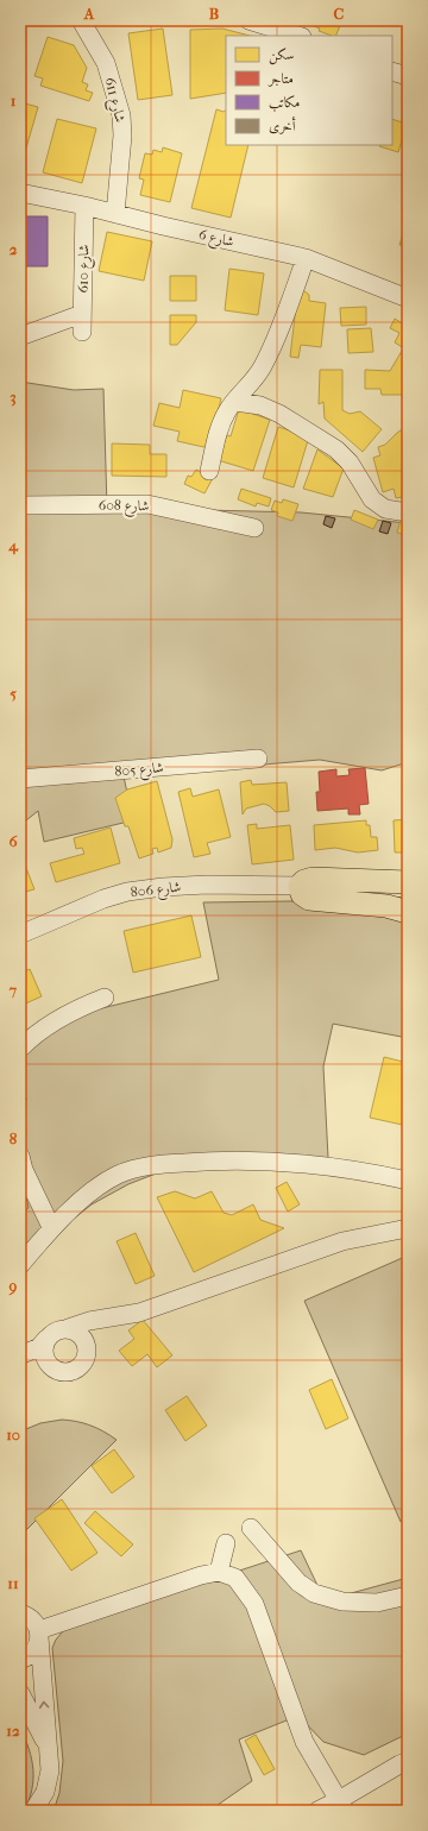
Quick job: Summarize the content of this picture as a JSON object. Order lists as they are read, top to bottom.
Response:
{
  "streets": {
    "street": [
      "شارع 611",
      "شارع 6",
      "شارع 610",
      "شارع 608",
      "شارع 805",
      "شارع 806"
    ]
  },
  "crossings": [
    ["شارع 611", "شارع 6"],
    ["شارع 6", "شارع 610"]
  ],
  "legend": [
    "سكن",
    "متاجر",
    "مكاتب",
    "أخرى"
  ],
  "grid": {
    "columns": ["A", "B", "C"],
    "rows": [
      "1",
      "2",
      "3",
      "4",
      "5",
      "6",
      "7",
      "8",
      "9",
      "10",
      "11",
      "12"
    ]
  }
}
